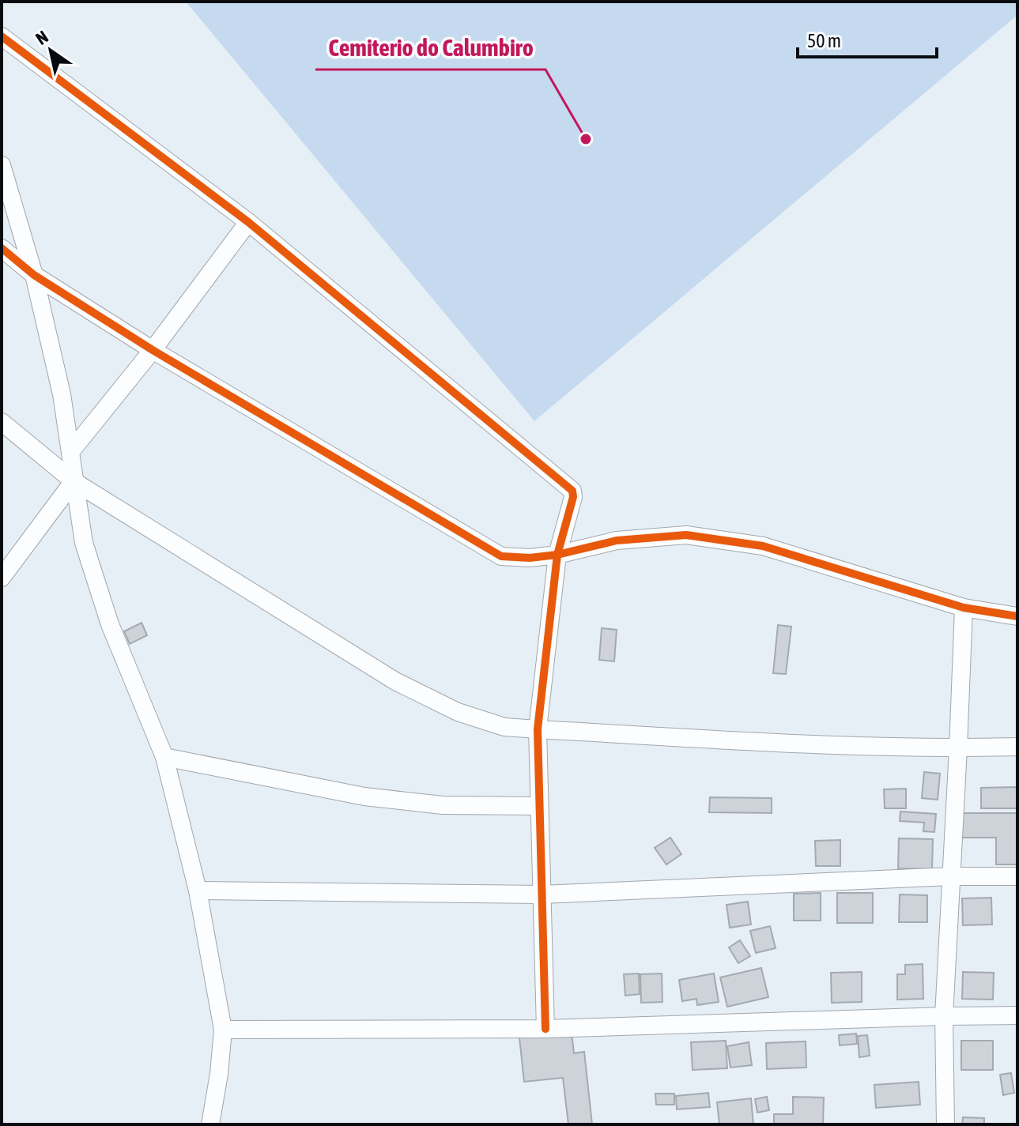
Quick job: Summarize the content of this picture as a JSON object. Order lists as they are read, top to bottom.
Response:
{
  "places": ["Cemiterio do Calumbiro"],
  "scale_bar": "50 m",
  "north": "top left"
}
